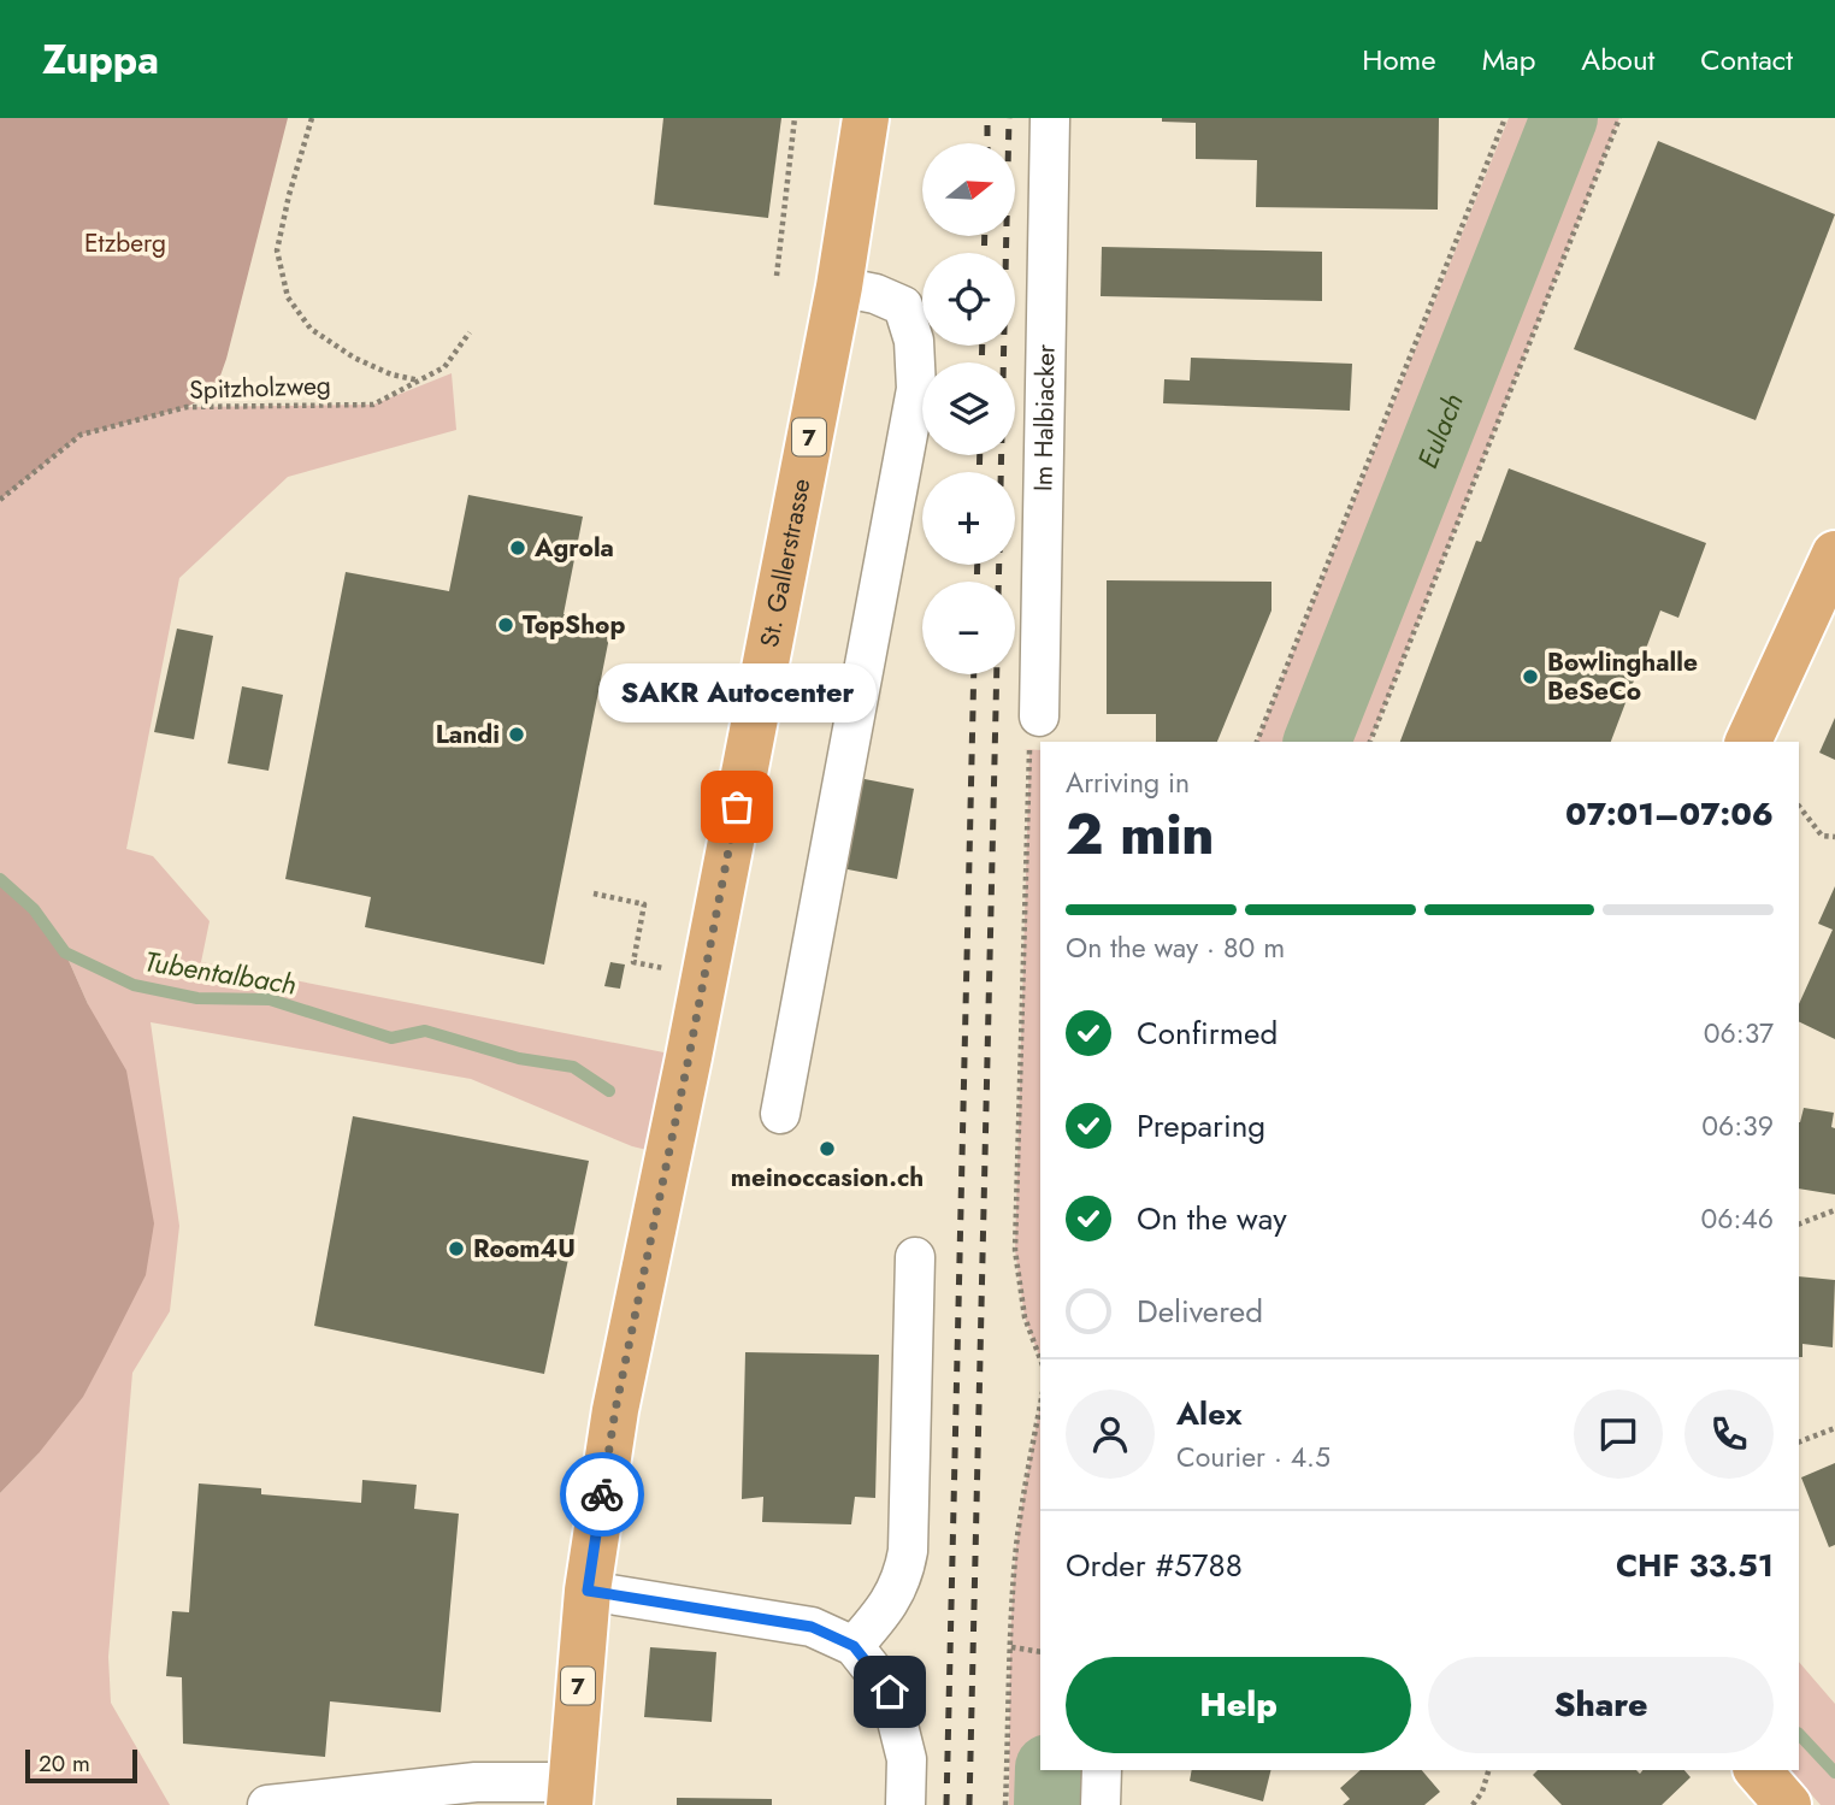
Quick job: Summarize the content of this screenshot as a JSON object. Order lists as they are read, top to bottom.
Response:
{
  "streets": {
    "main road": ["7", "St. Gallerstrasse"],
    "street": ["Im Halbiacker"],
    "path": ["Spitzholzweg"]
  },
  "water": ["Eulach", "Tubentalbach"],
  "parks": ["Etzberg"],
  "places": [
    "Agrola",
    "TopShop",
    "Bowlinghalle BeSeCo",
    "Landi",
    "SAKR Autocenter",
    "meinoccasion.ch",
    "Room4U"
  ],
  "scale_bar": "20 m",
  "north": "right",
  "page": {
    "header": "Zuppa",
    "nav": [
      "Home",
      "Map",
      "About",
      "Contact"
    ],
    "map_buttons": ["+", "−"],
    "bubble": "SAKR Autocenter",
    "heading": ["2 min", "Arriving in", "07:01–07:06"],
    "panel": [
      "Alex",
      "Courier · 4.5",
      "Order #5788",
      "CHF 33.51"
    ],
    "bar": "On the way · 80 m",
    "list": [
      ["Confirmed", "06:37"],
      ["Preparing", "06:39"],
      ["On the way", "06:46"],
      "Delivered"
    ],
    "buttons": ["Help", "Share"],
    "scale": "20 m"
  }
}
